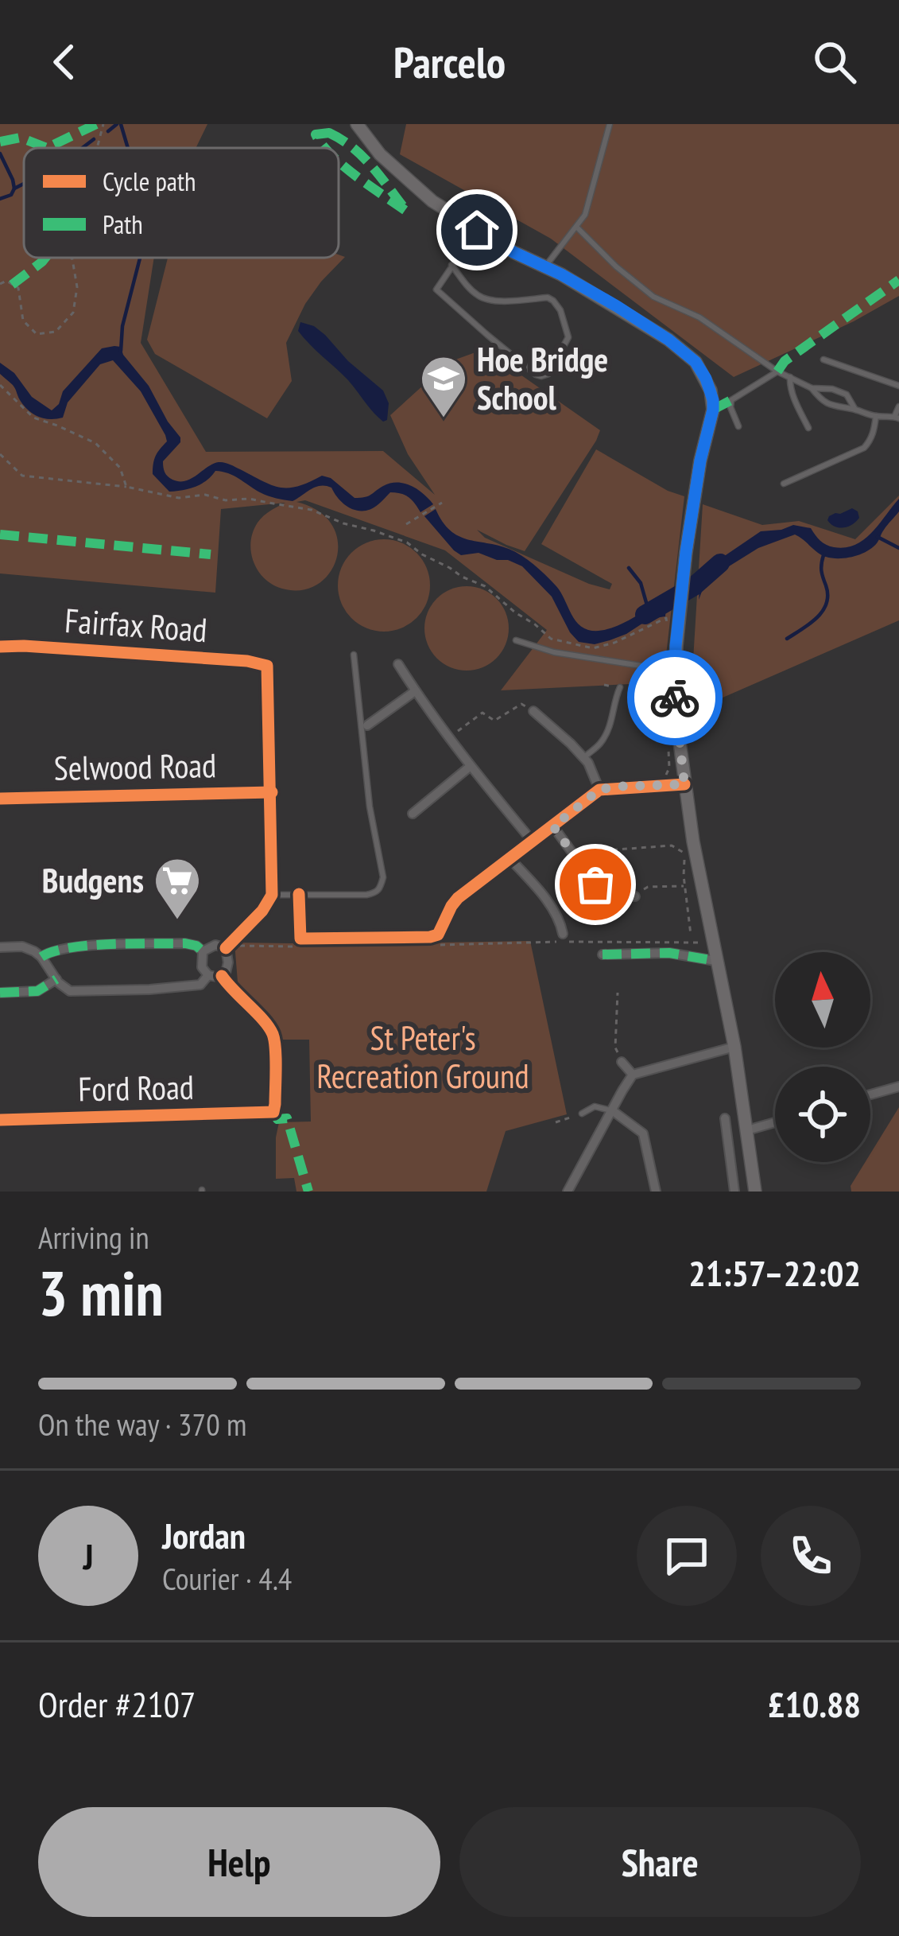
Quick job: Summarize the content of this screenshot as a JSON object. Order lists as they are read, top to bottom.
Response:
{
  "streets": {
    "street": ["Fairfax Road", "Selwood Road", "Ford Road"]
  },
  "crossings": [
    ["Fairfax Road", "Selwood Road"]
  ],
  "parks": ["St Peter's Recreation Ground"],
  "places": {
    "school or university": ["Hoe Bridge School"],
    "supermarket": ["Budgens"]
  },
  "legend": ["Cycle path", "Path"],
  "north": "top",
  "page": {
    "header": "Parcelo",
    "heading": ["3 min", "Arriving in", "21:57–22:02"],
    "panel": [
      "Jordan",
      "Courier · 4.4",
      "Order #2107",
      "£10.88"
    ],
    "bar": "On the way · 370 m",
    "round": "J",
    "buttons": ["Help", "Share"]
  }
}
